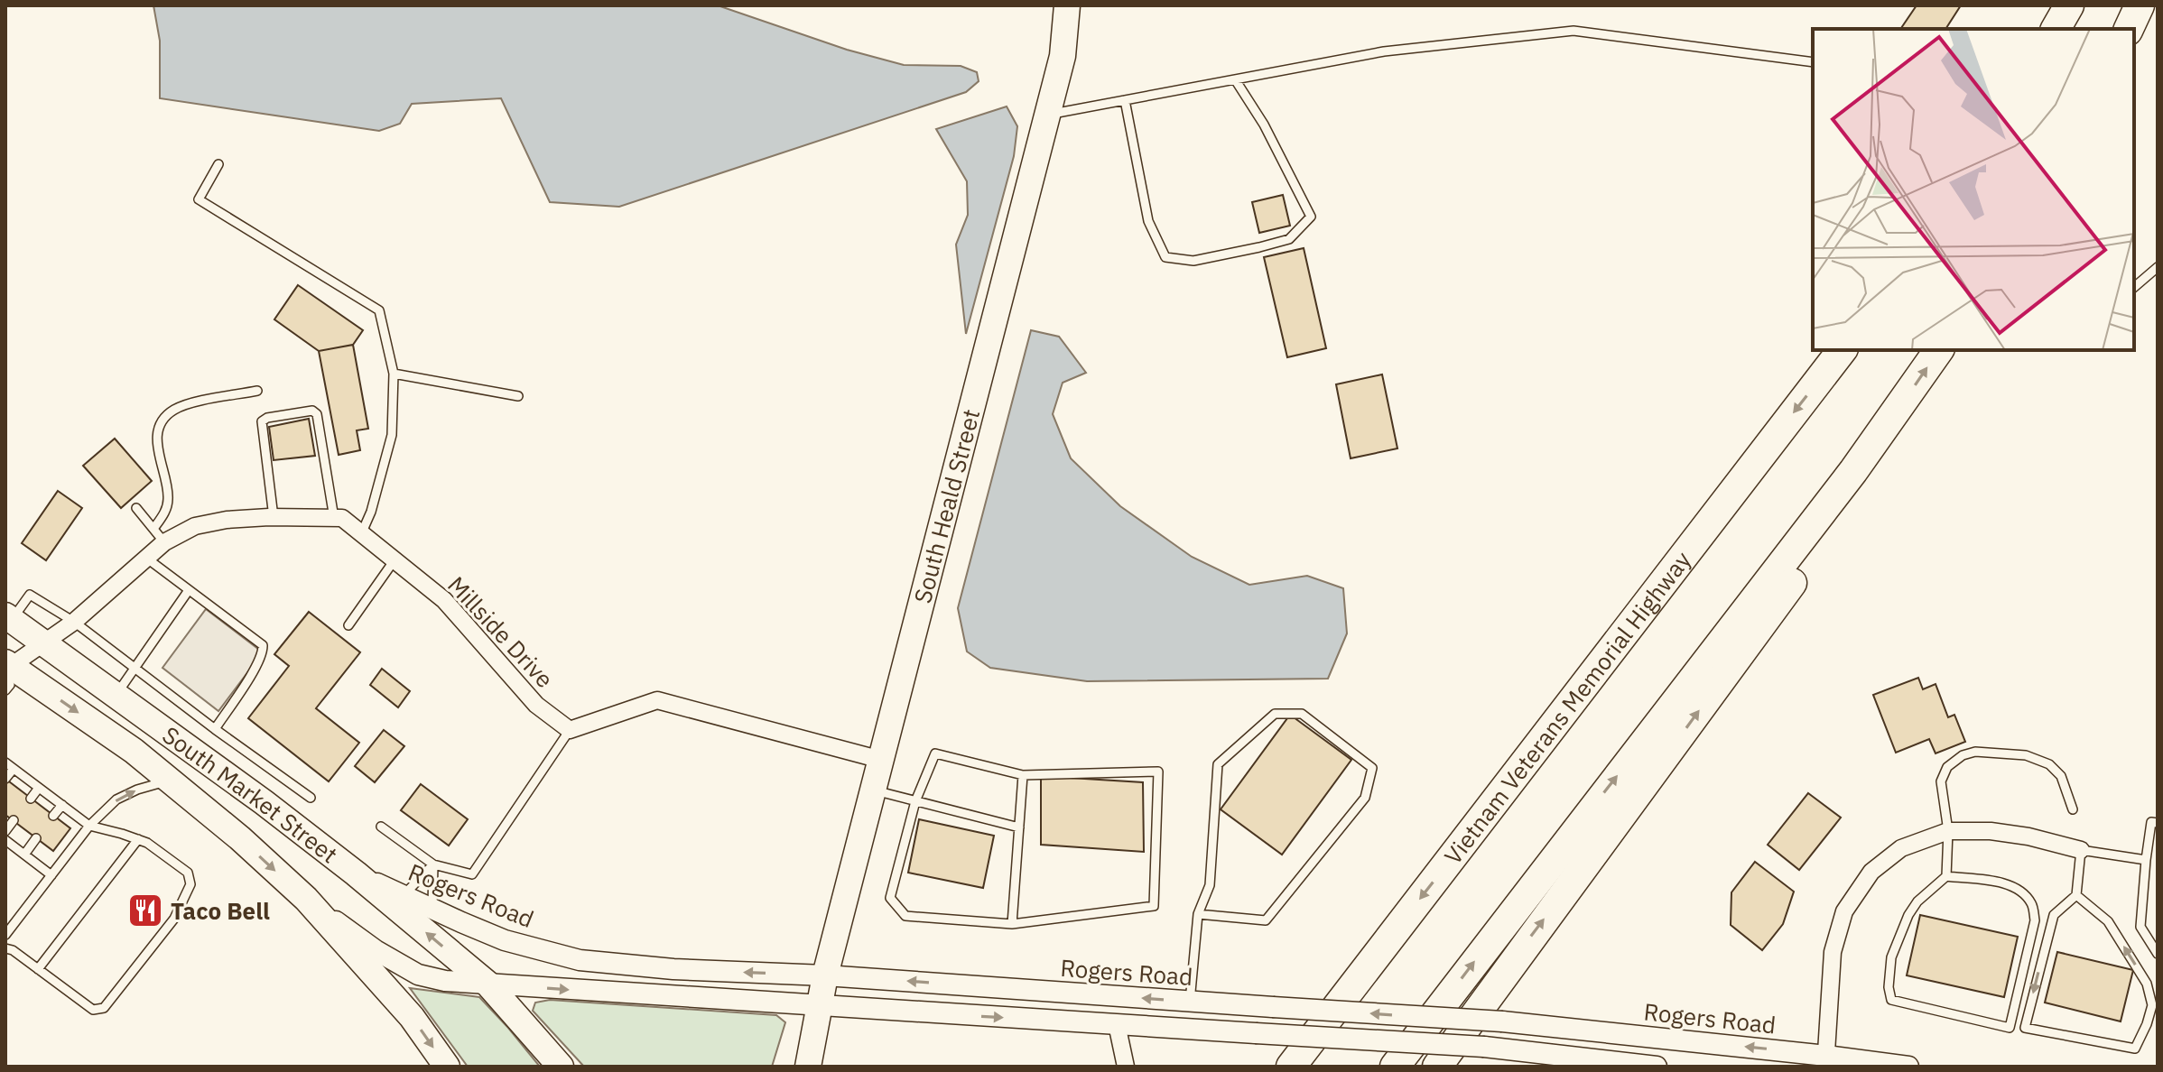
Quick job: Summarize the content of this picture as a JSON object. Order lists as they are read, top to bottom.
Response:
{
  "streets": {
    "highway": ["Vietnam Veterans Memorial Highway"],
    "main road": ["South Heald Street", "South Market Street"],
    "street": ["Millside Drive", "Rogers Road"]
  },
  "crossings": [
    ["South Heald Street", "Rogers Road"],
    ["South Market Street", "Rogers Road"]
  ],
  "places": {
    "restaurant": ["Taco Bell"]
  }
}
